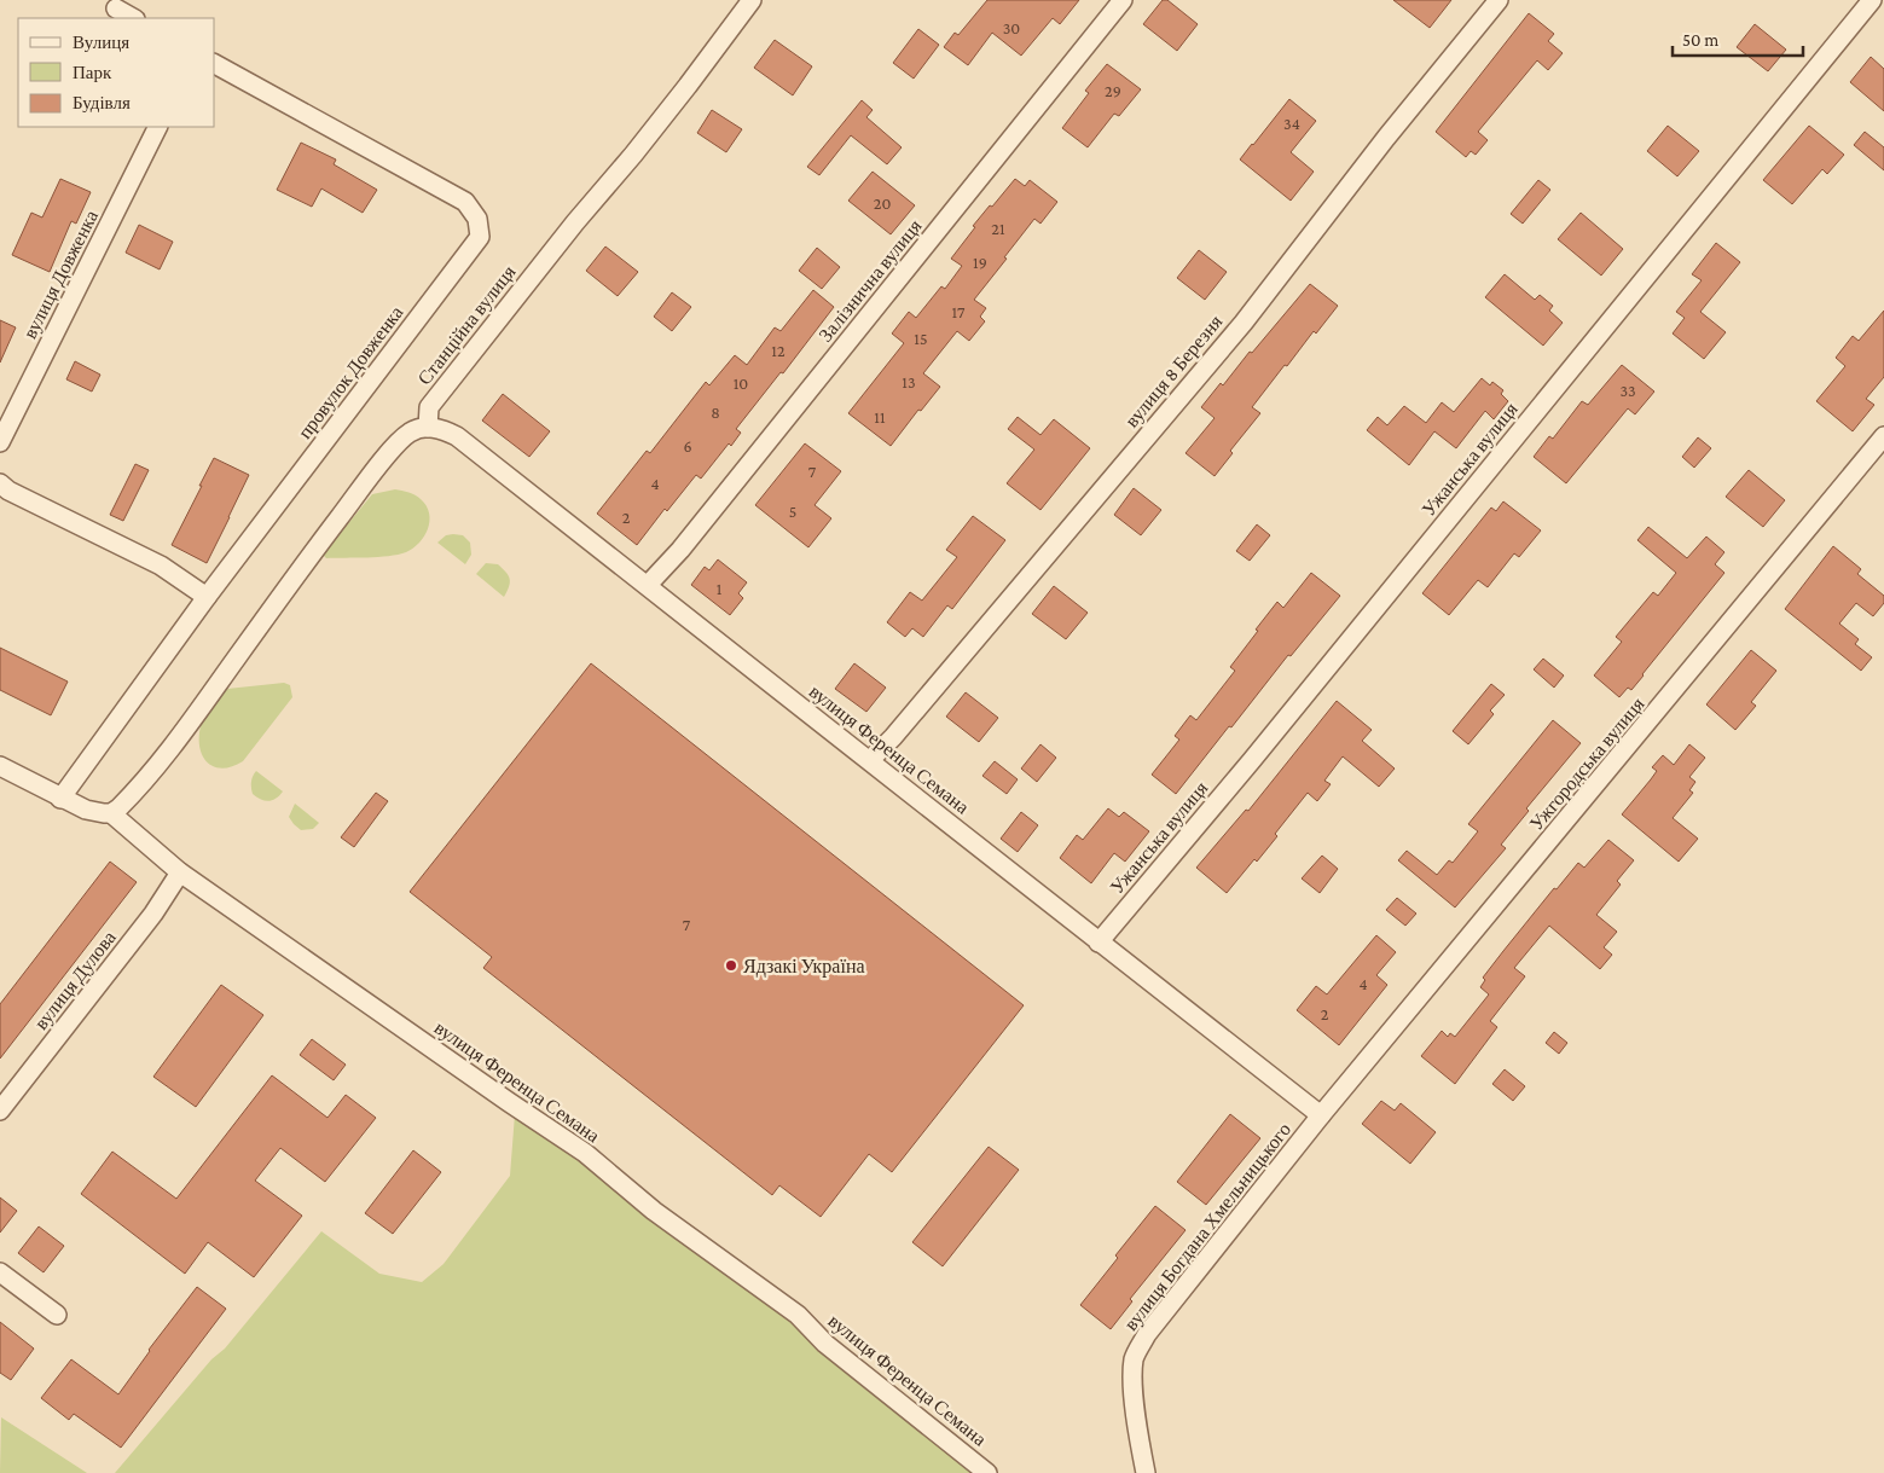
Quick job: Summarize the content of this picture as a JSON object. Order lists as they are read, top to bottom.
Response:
{
  "streets": {
    "street": [
      "вулиця Довженка",
      "Залізнична вулиця",
      "Станційна вулиця",
      "вулиця 8 Березня",
      "провулок Довженка",
      "Ужанська вулиця",
      "вулиця Ференца Семана",
      "Ужгородська вулиця",
      "вулиця Дулова",
      "вулиця Богдана Хмельницького"
    ]
  },
  "crossings": [
    ["Залізнична вулиця", "вулиця Ференца Семана"],
    ["Станційна вулиця", "вулиця Ференца Семана"],
    ["вулиця 8 Березня", "вулиця Ференца Семана"],
    ["Ужанська вулиця", "вулиця Ференца Семана"],
    ["вулиця Ференца Семана", "Ужгородська вулиця"],
    ["вулиця Ференца Семана", "вулиця Дулова"],
    ["вулиця Ференца Семана", "вулиця Богдана Хмельницького"],
    ["Ужгородська вулиця", "вулиця Богдана Хмельницького"]
  ],
  "places": ["Ядзакі Україна"],
  "house_numbers": [
    "30",
    "29",
    "34",
    "20",
    "21",
    "19",
    "17",
    "15",
    "12",
    "13",
    "10",
    "33",
    "8",
    "11",
    "6",
    "7",
    "4",
    "5",
    "2",
    "1",
    "7",
    "4",
    "2"
  ],
  "legend": ["Вулиця", "Парк", "Будівля"],
  "scale_bar": "50 m"
}
